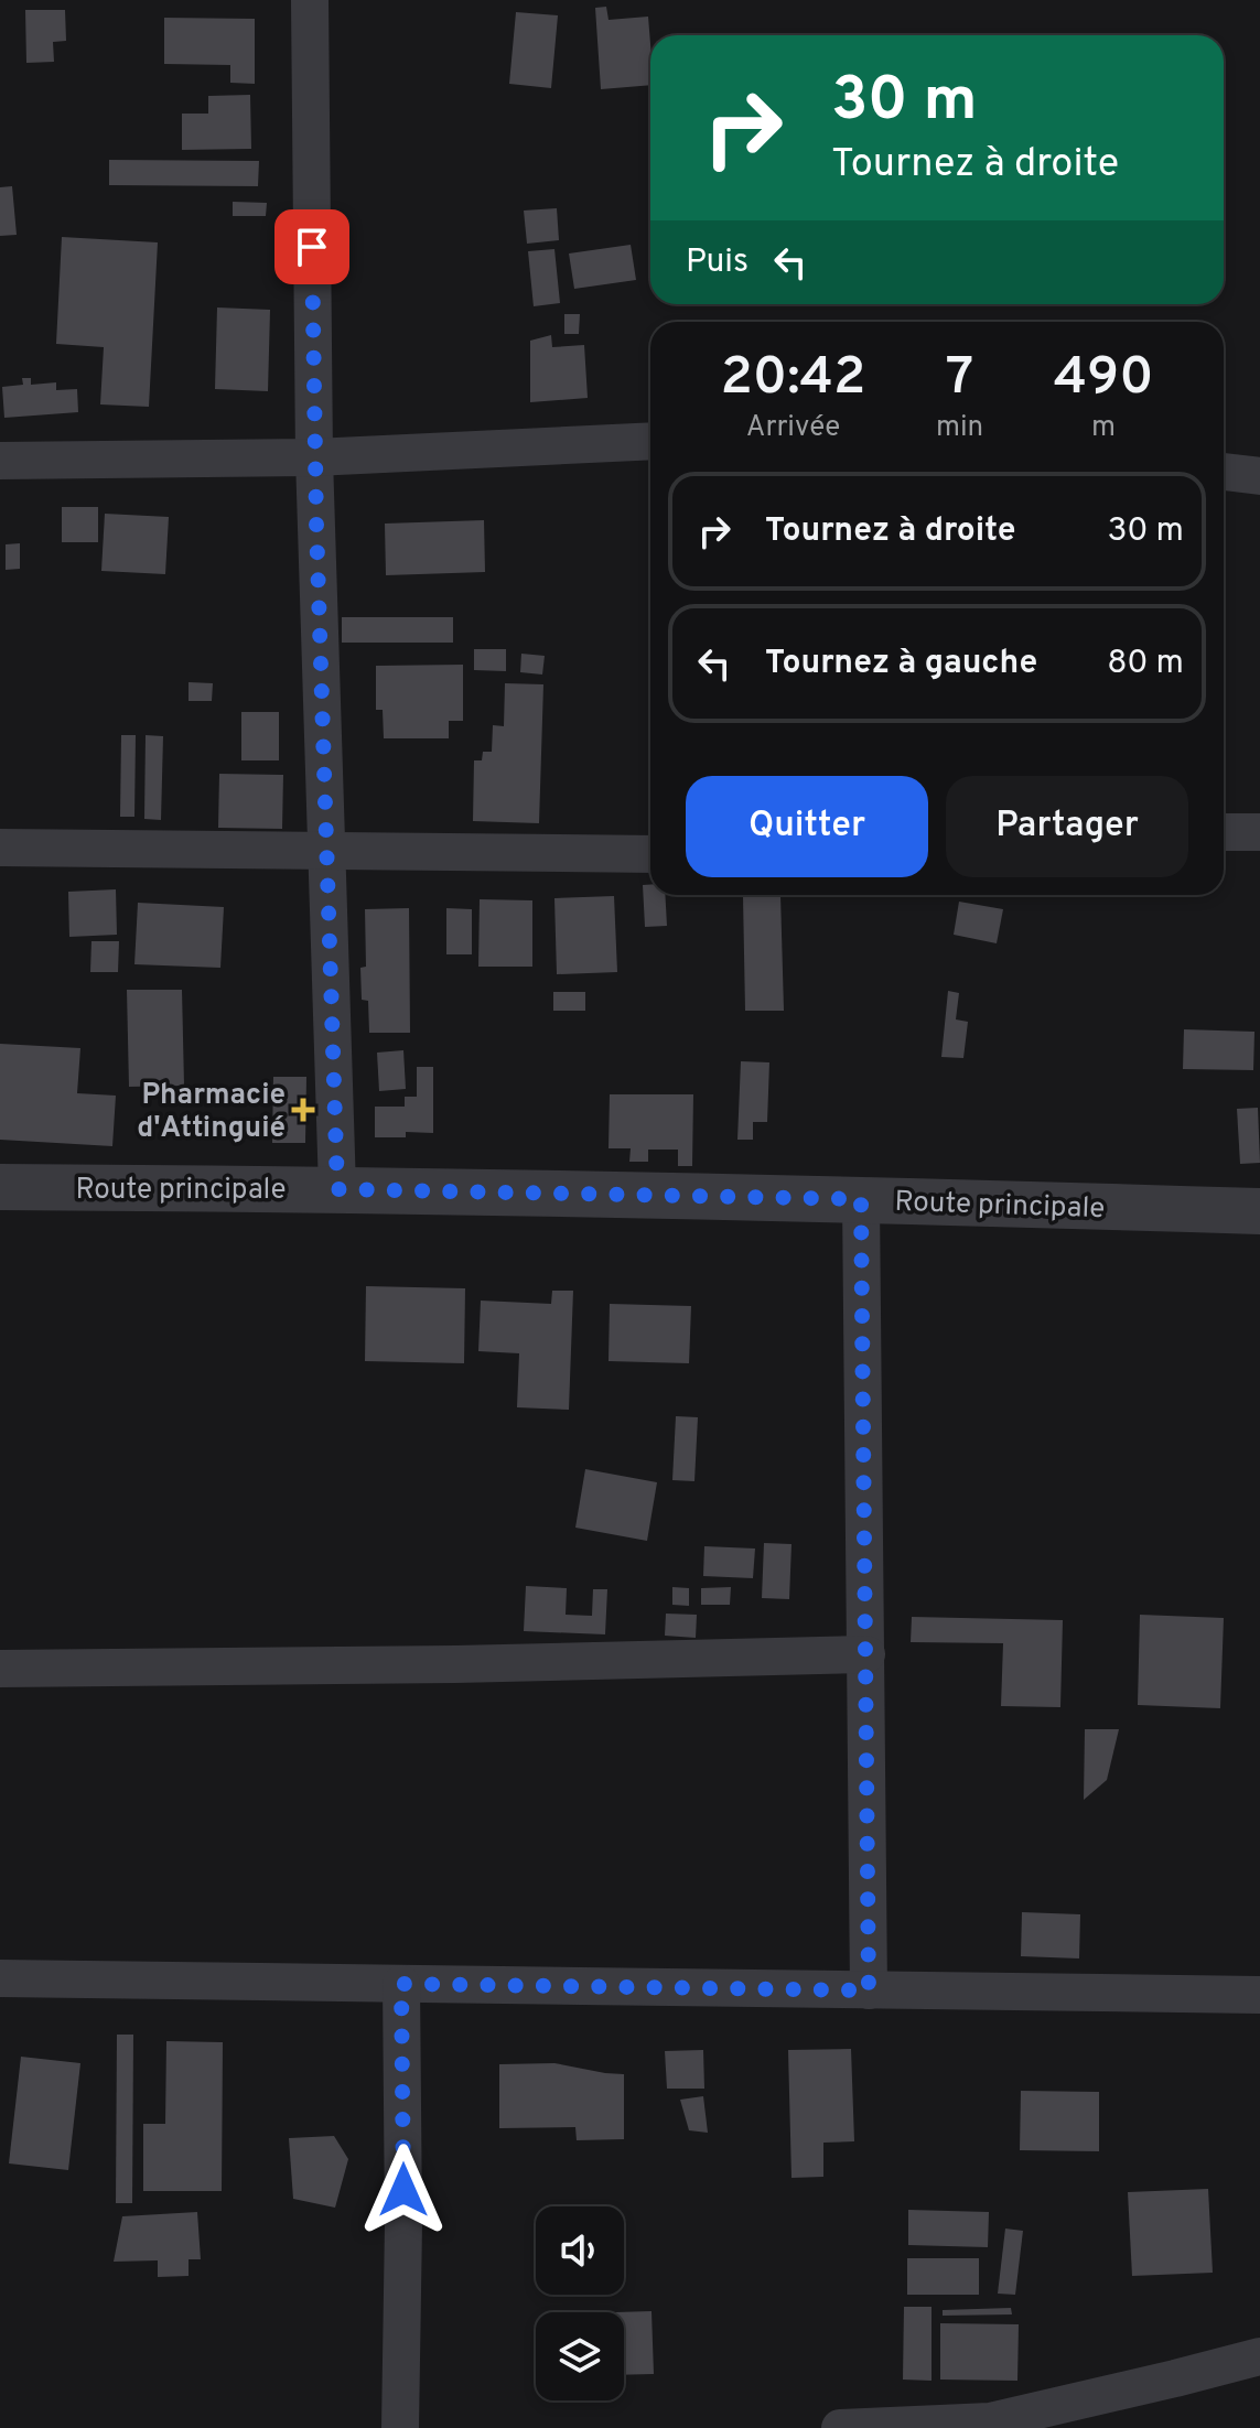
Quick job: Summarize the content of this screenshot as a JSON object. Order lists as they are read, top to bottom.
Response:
{
  "streets": {
    "street": ["Route principale"]
  },
  "places": {
    "health": ["Pharmacie d'Attinguié"]
  },
  "page": {
    "turn": ["30 m", "Tournez à droite"],
    "then": "Puis",
    "eta": [
      "20:42",
      "Arrivée",
      "7",
      "min",
      "490",
      "m"
    ],
    "list": [
      {
        "name": "Tournez à droite",
        "value": "30 m"
      },
      {
        "name": "Tournez à gauche",
        "value": "80 m"
      }
    ],
    "buttons": ["Quitter", "Partager"]
  }
}
